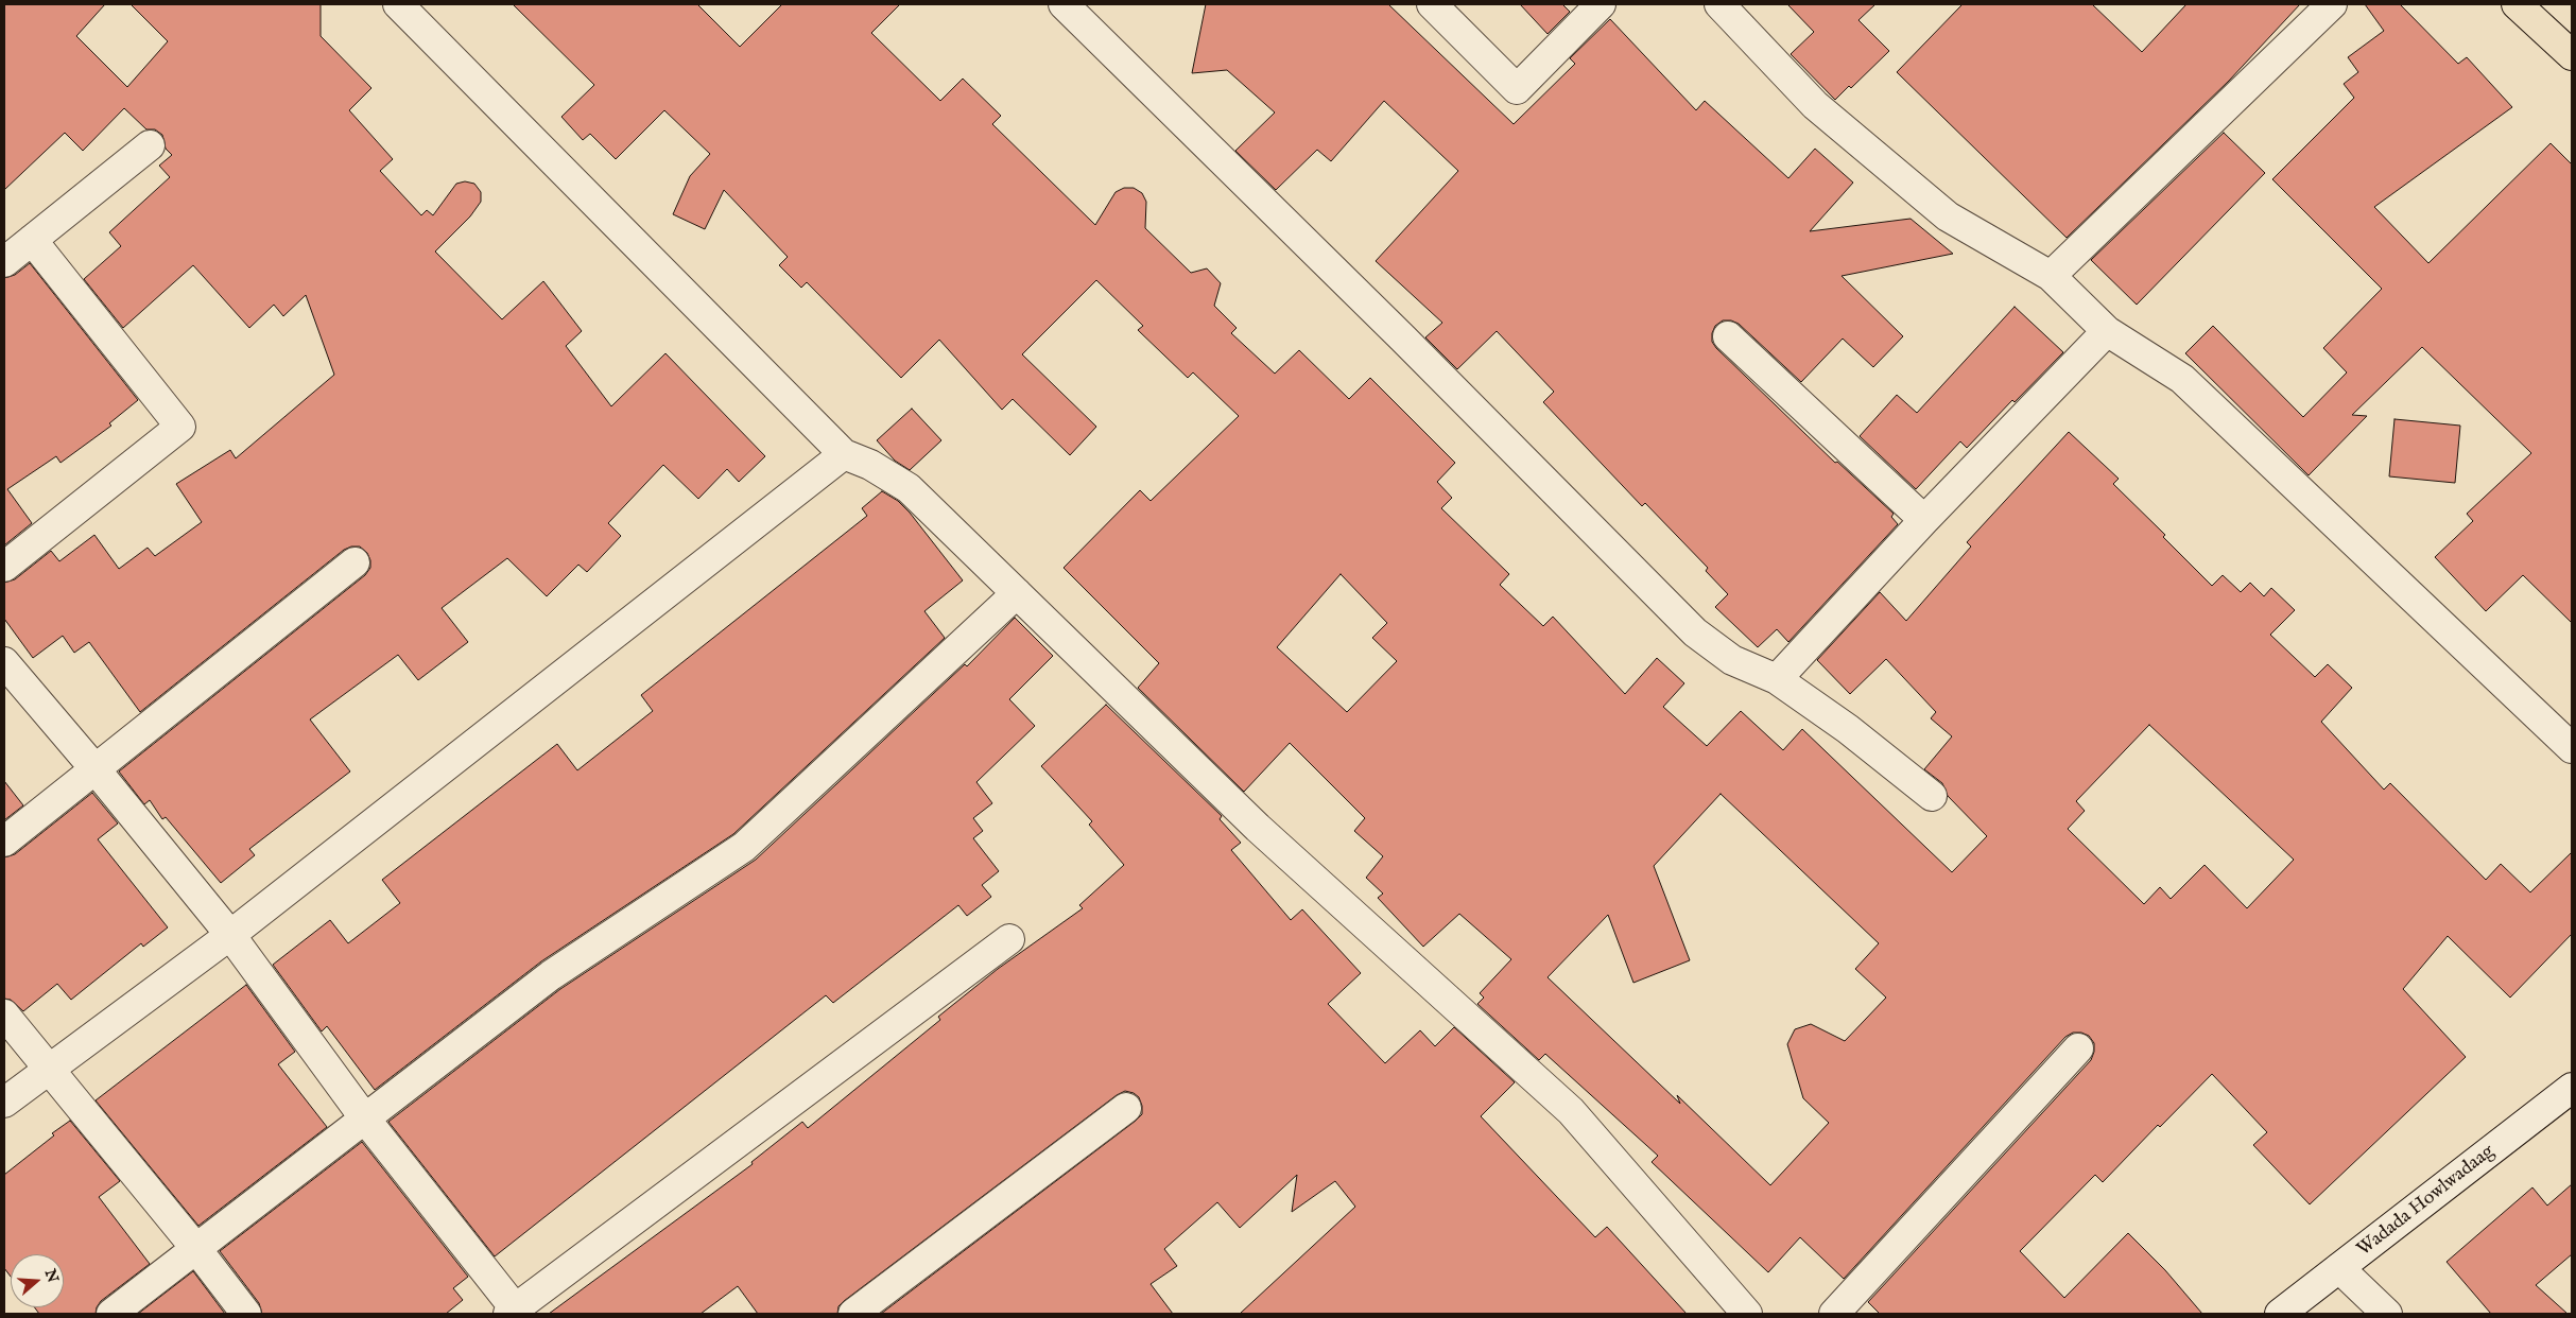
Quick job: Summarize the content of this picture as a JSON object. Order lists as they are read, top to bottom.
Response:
{
  "streets": {
    "street": ["Wadada Howlwadaag"]
  },
  "north": "right"
}
